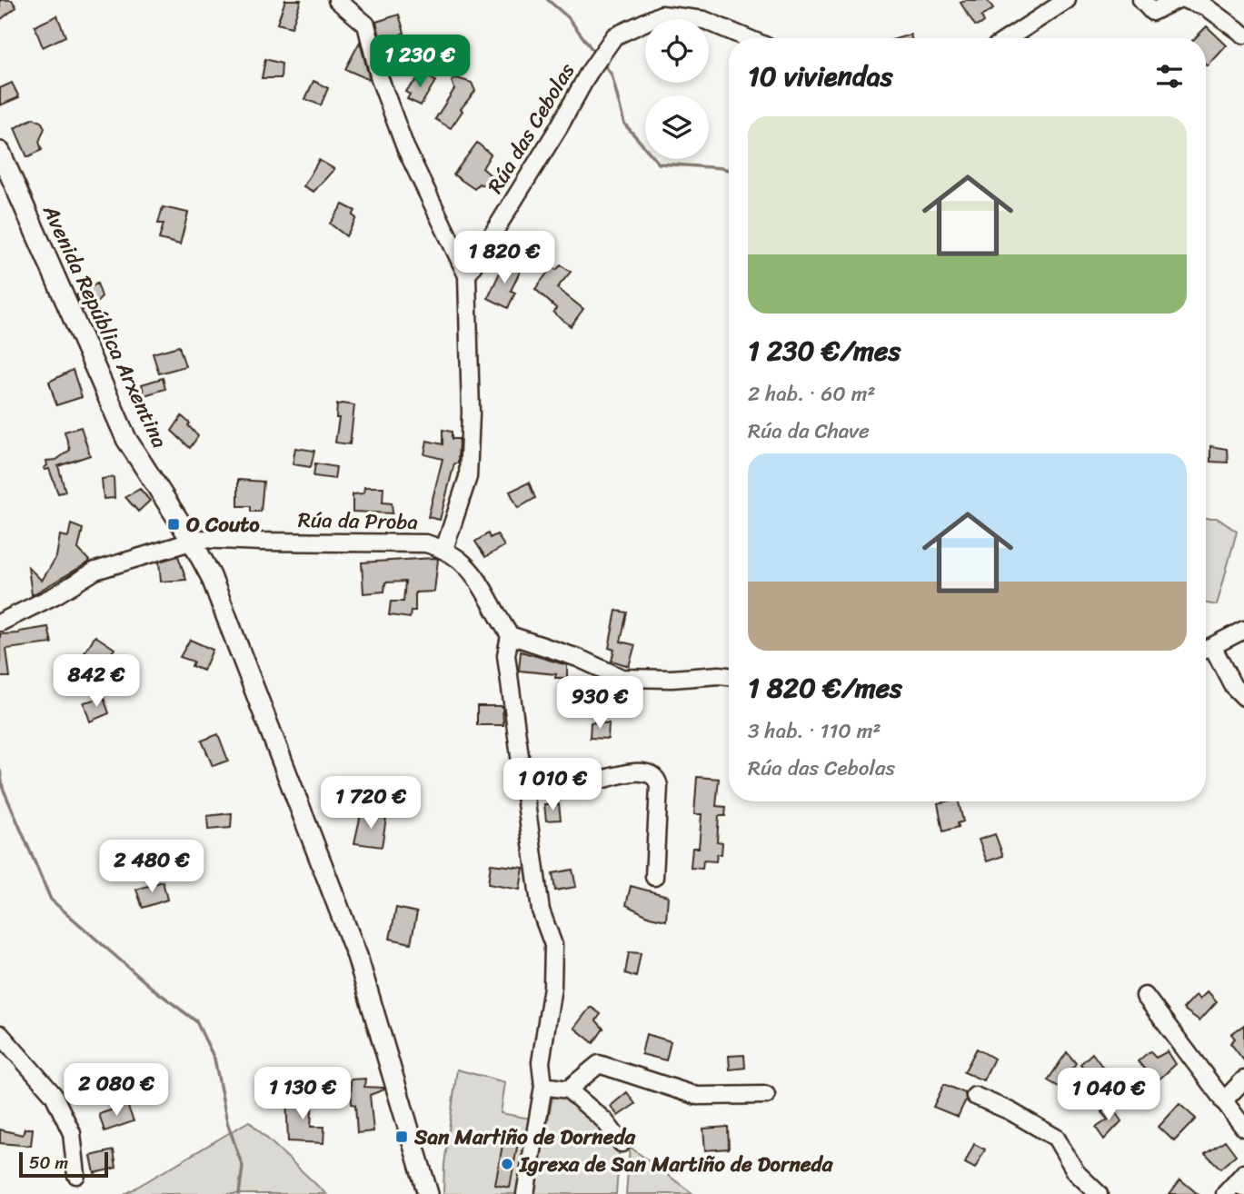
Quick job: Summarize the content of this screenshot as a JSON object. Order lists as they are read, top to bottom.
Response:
{
  "streets": {
    "main road": ["Avenida República Arxentina"],
    "street": ["Rúa das Cebolas", "Rúa da Proba"]
  },
  "crossings": [
    ["Avenida República Arxentina", "Rúa da Proba"]
  ],
  "places": {
    "transit": ["O Couto", "San Martiño de Dorneda"],
    "other": ["Igrexa de San Martiño de Dorneda"]
  },
  "scale_bar": "50 m",
  "page": {
    "price": [
      "1 230 €",
      "1 820 €",
      "842 €",
      "930 €",
      "1 010 €",
      "1 720 €",
      "2 480 €",
      "2 080 €",
      "1 130 €",
      "1 040 €"
    ],
    "heading": "10 viviendas",
    "list": [
      {
        "name": "1 230 €/mes",
        "note": "2 hab. · 60 m² · Rúa da Chave"
      },
      {
        "name": "1 820 €/mes",
        "note": "3 hab. · 110 m² · Rúa das Cebolas"
      }
    ],
    "scale": "50 m"
  }
}
